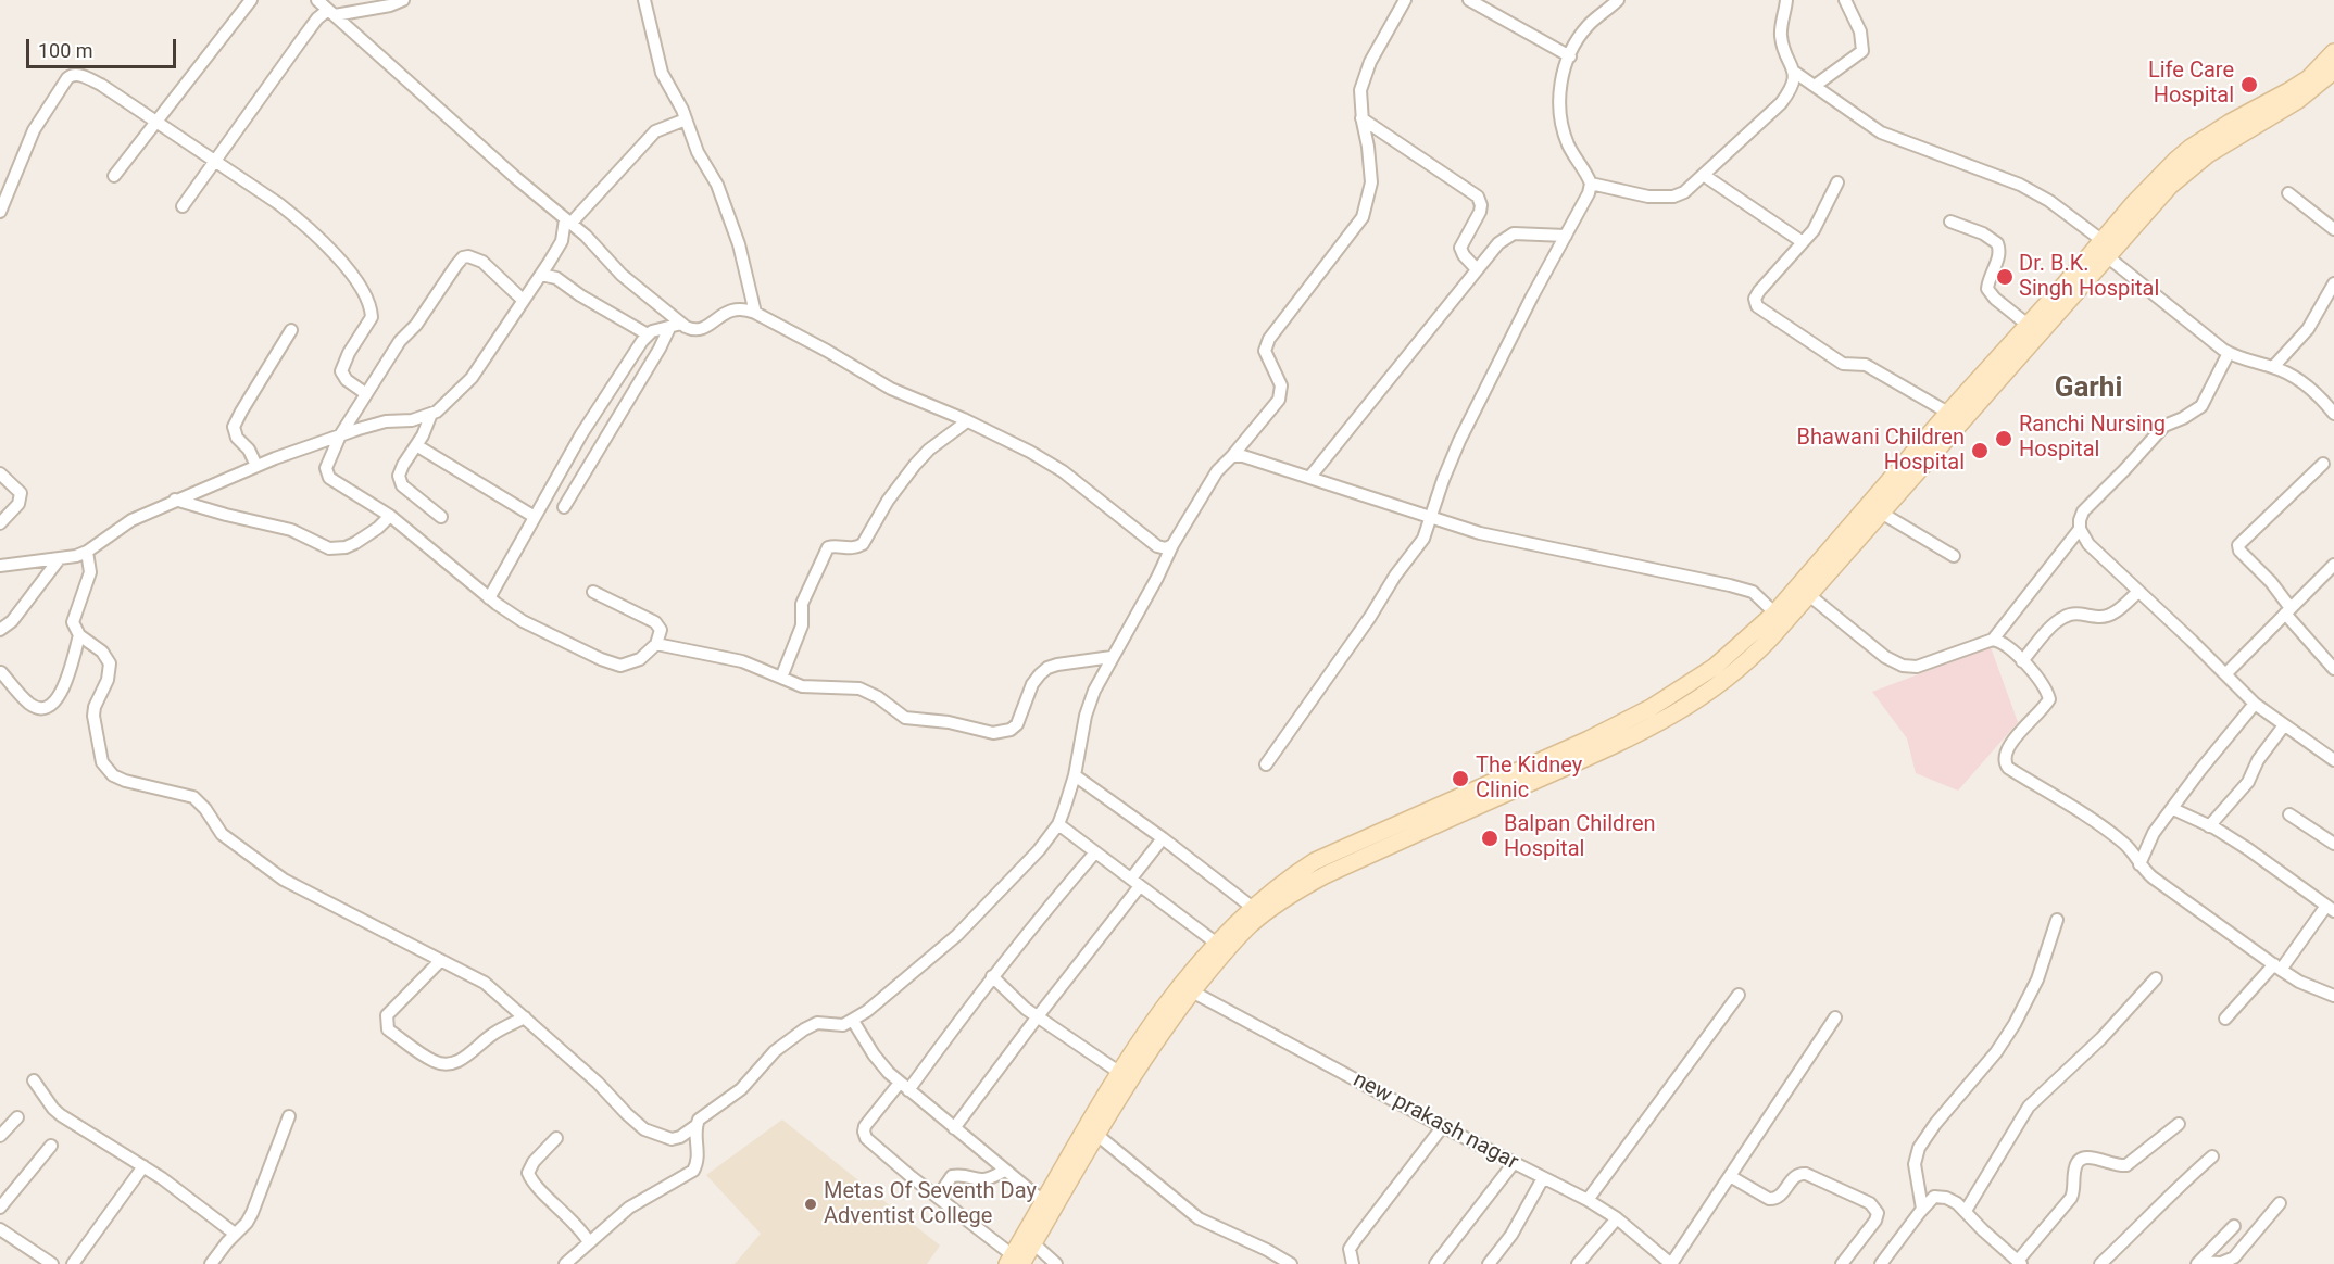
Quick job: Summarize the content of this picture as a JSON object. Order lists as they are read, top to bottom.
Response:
{
  "streets": {
    "street": ["new prakash nagar"]
  },
  "districts": ["Garhi"],
  "places": [
    "Life Care Hospital",
    "Dr. B.K. Singh Hospital",
    "Ranchi Nursing Hospital",
    "Bhawani Children Hospital",
    "The Kidney Clinic",
    "Balpan Children Hospital",
    "Metas Of Seventh Day Adventist College"
  ],
  "scale_bar": "100 m"
}
